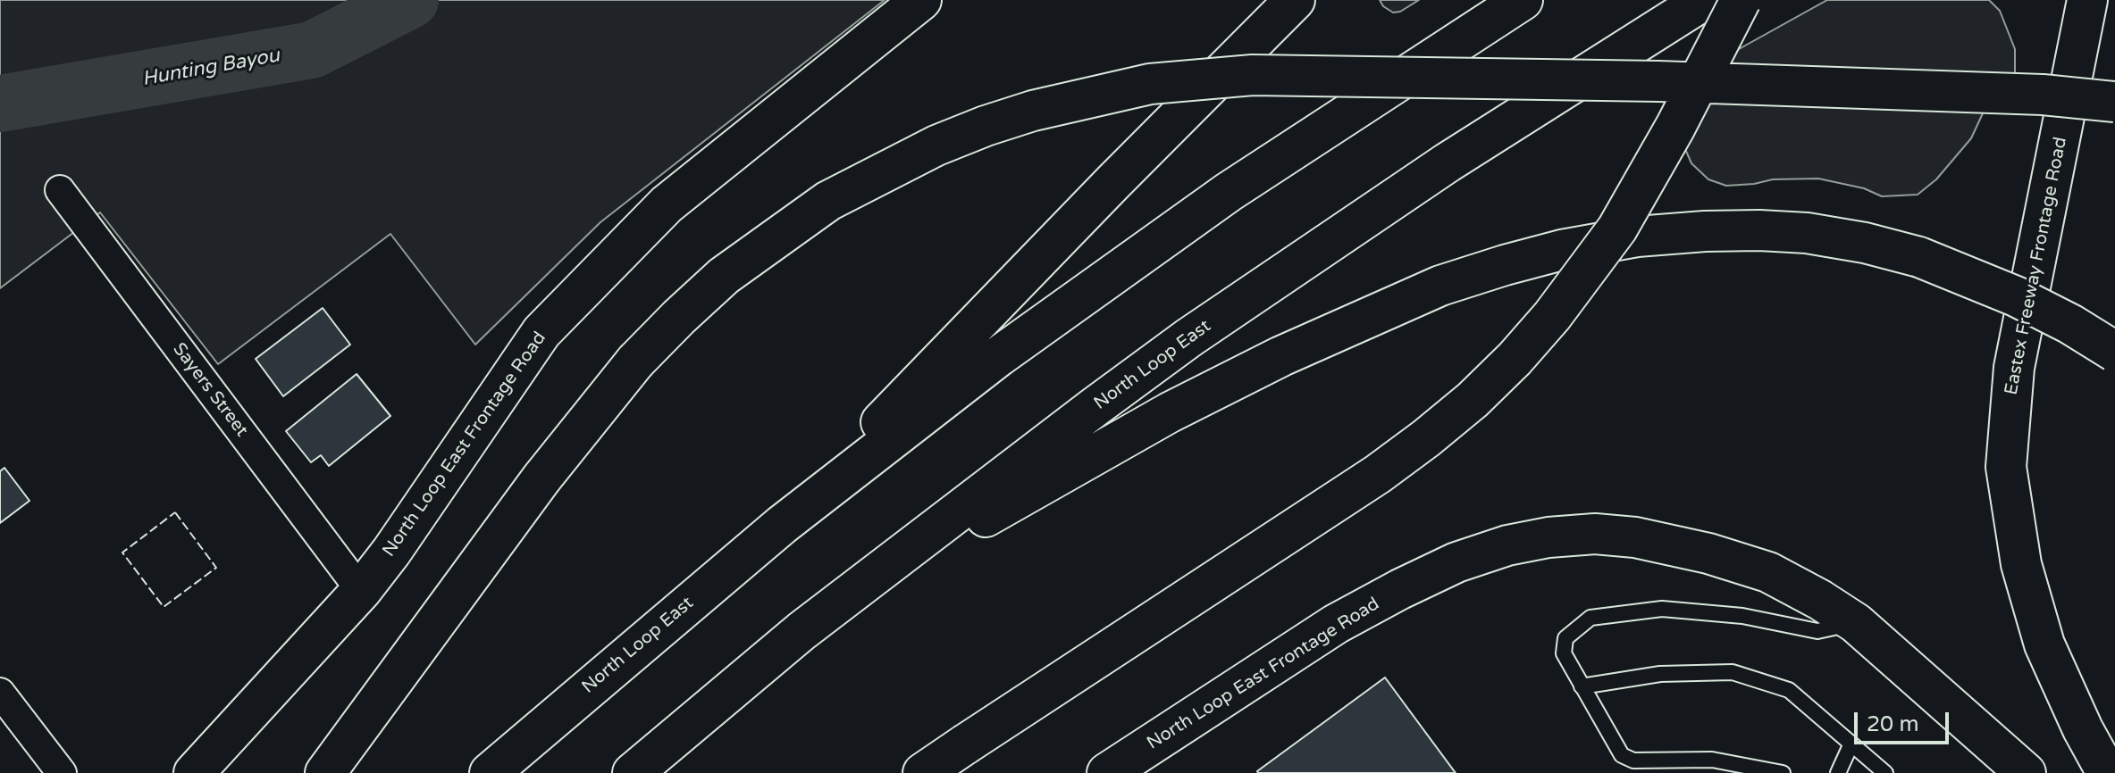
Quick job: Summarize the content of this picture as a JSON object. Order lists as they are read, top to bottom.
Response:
{
  "streets": {
    "main road": ["Eastex Freeway Frontage Road", "North Loop East", "North Loop East Frontage Road"],
    "street": ["Sayers Street"]
  },
  "crossings": [
    ["Sayers Street", "North Loop East Frontage Road"]
  ],
  "water": ["Hunting Bayou"],
  "scale_bar": "20 m"
}
